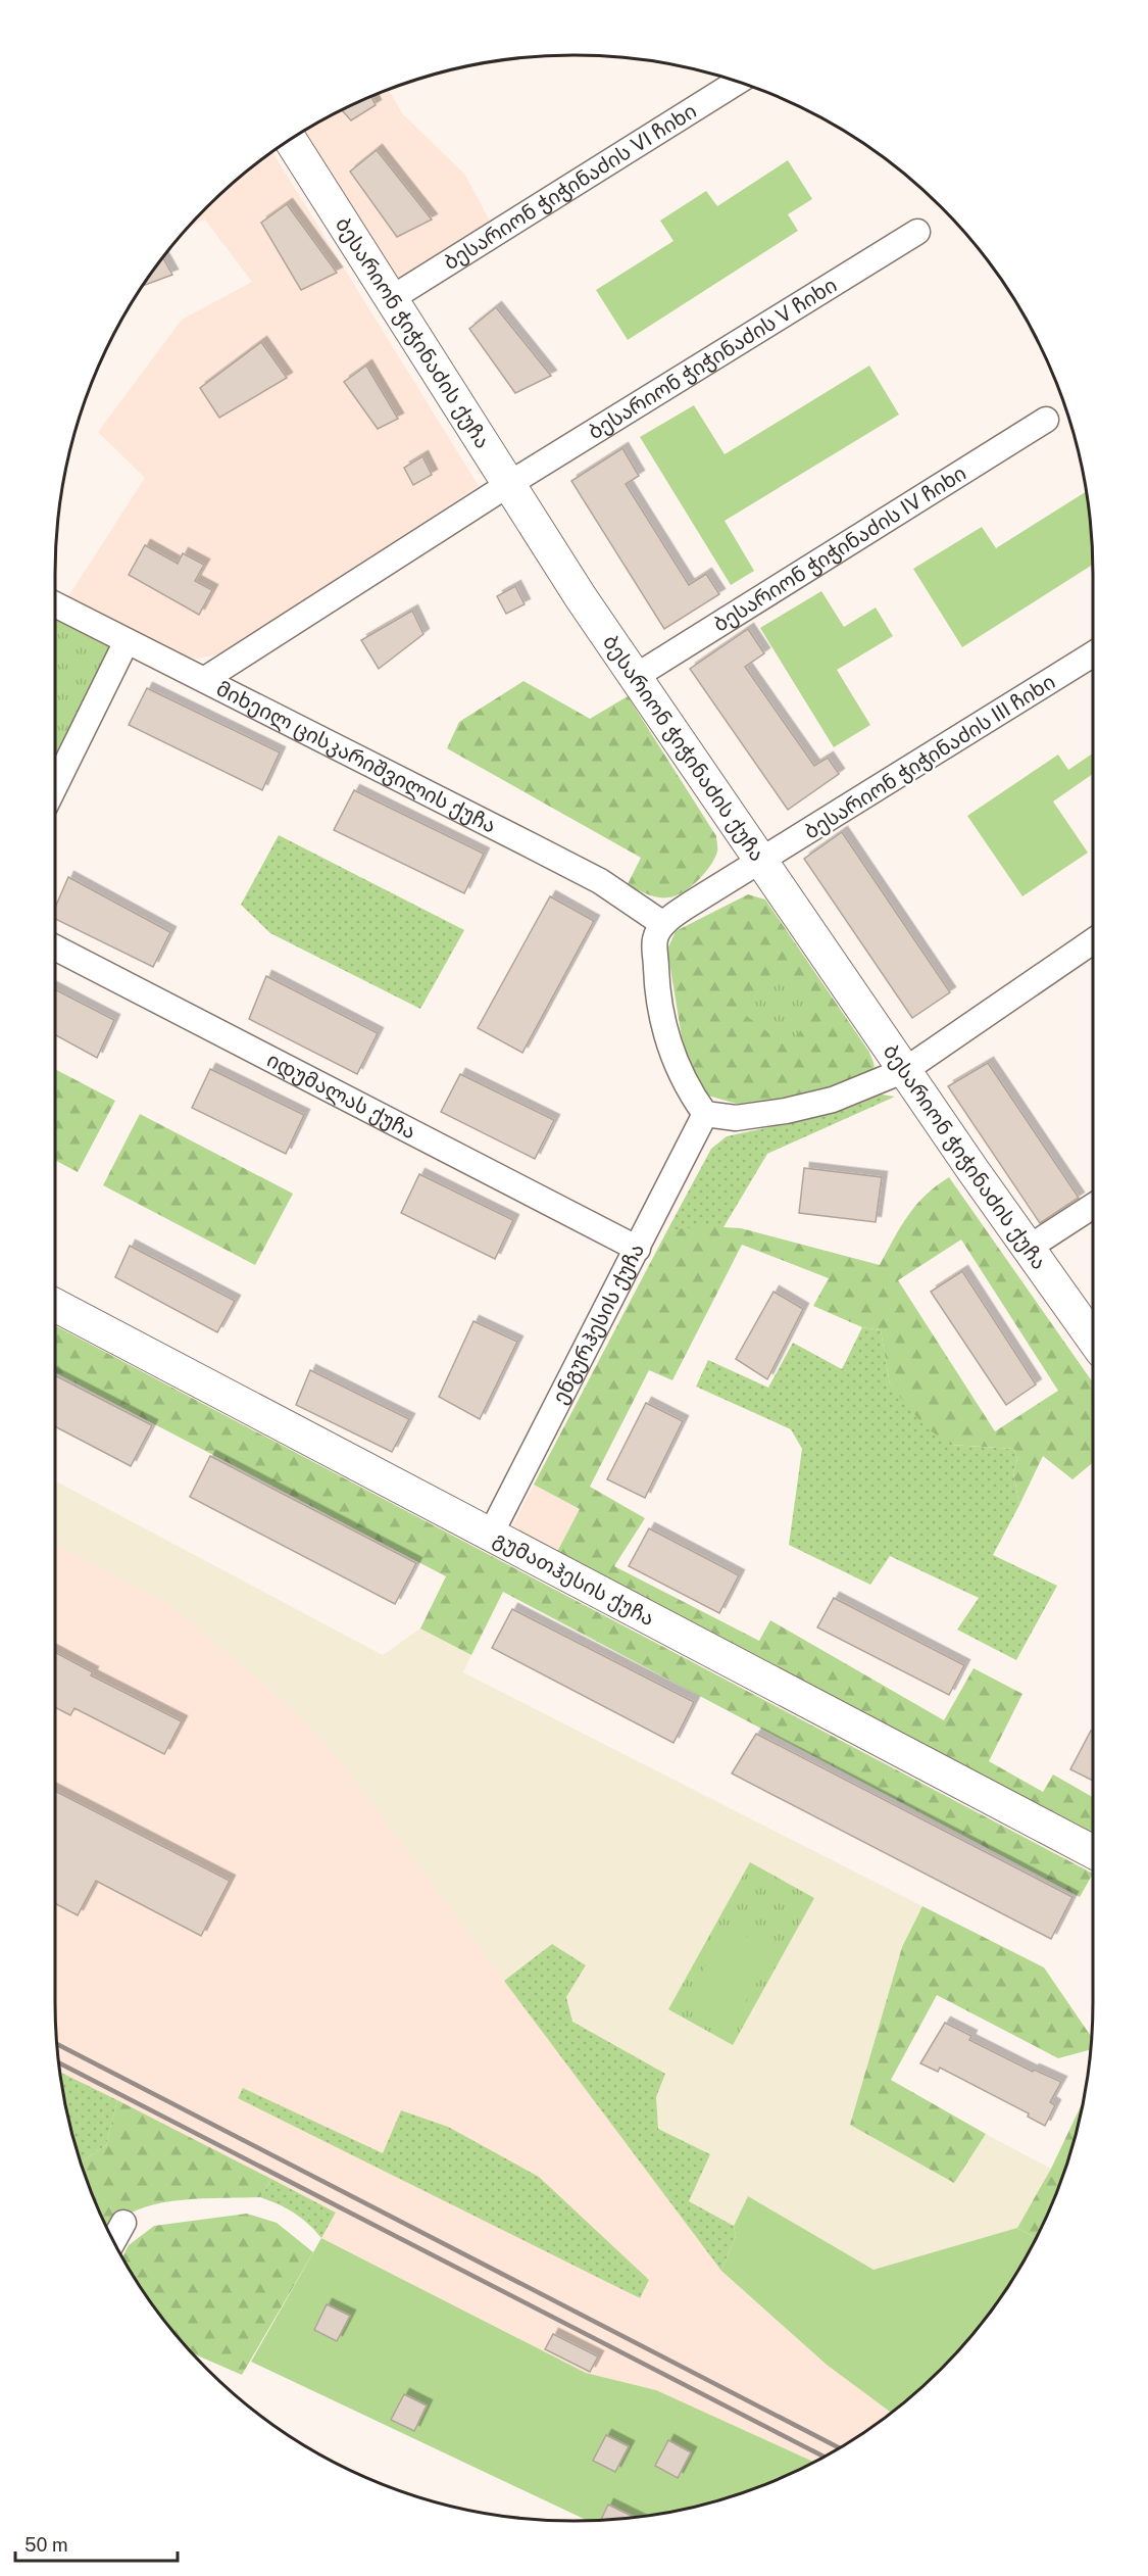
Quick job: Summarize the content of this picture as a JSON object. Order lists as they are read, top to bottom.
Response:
{
  "streets": {
    "street": [
      "ბესარიონ ჭიჭინაძის VI ჩიხი",
      "ბესარიონ ჭიჭინაძის ქუჩა",
      "ბესარიონ ჭიჭინაძის V ჩიხი",
      "ბესარიონ ჭიჭინაძის IV ჩიხი",
      "მიხეილ ცისკარიშვილის ქუჩა",
      "ბესარიონ ჭიჭინაძის III ჩიხი",
      "იდუმალას ქუჩა",
      "ენგურჰესის ქუჩა",
      "გუმათჰესის ქუჩა"
    ]
  },
  "crossings": [
    ["ბესარიონ ჭიჭინაძის VI ჩიხი", "ბესარიონ ჭიჭინაძის ქუჩა"],
    ["ბესარიონ ჭიჭინაძის ქუჩა", "ბესარიონ ჭიჭინაძის V ჩიხი"],
    ["ბესარიონ ჭიჭინაძის ქუჩა", "ბესარიონ ჭიჭინაძის IV ჩიხი"],
    ["ბესარიონ ჭიჭინაძის ქუჩა", "ბესარიონ ჭიჭინაძის III ჩიხი"],
    ["ბესარიონ ჭიჭინაძის V ჩიხი", "მიხეილ ცისკარიშვილის ქუჩა"],
    ["იდუმალას ქუჩა", "ენგურჰესის ქუჩა"],
    ["ენგურჰესის ქუჩა", "გუმათჰესის ქუჩა"]
  ],
  "scale_bar": "50 m"
}
